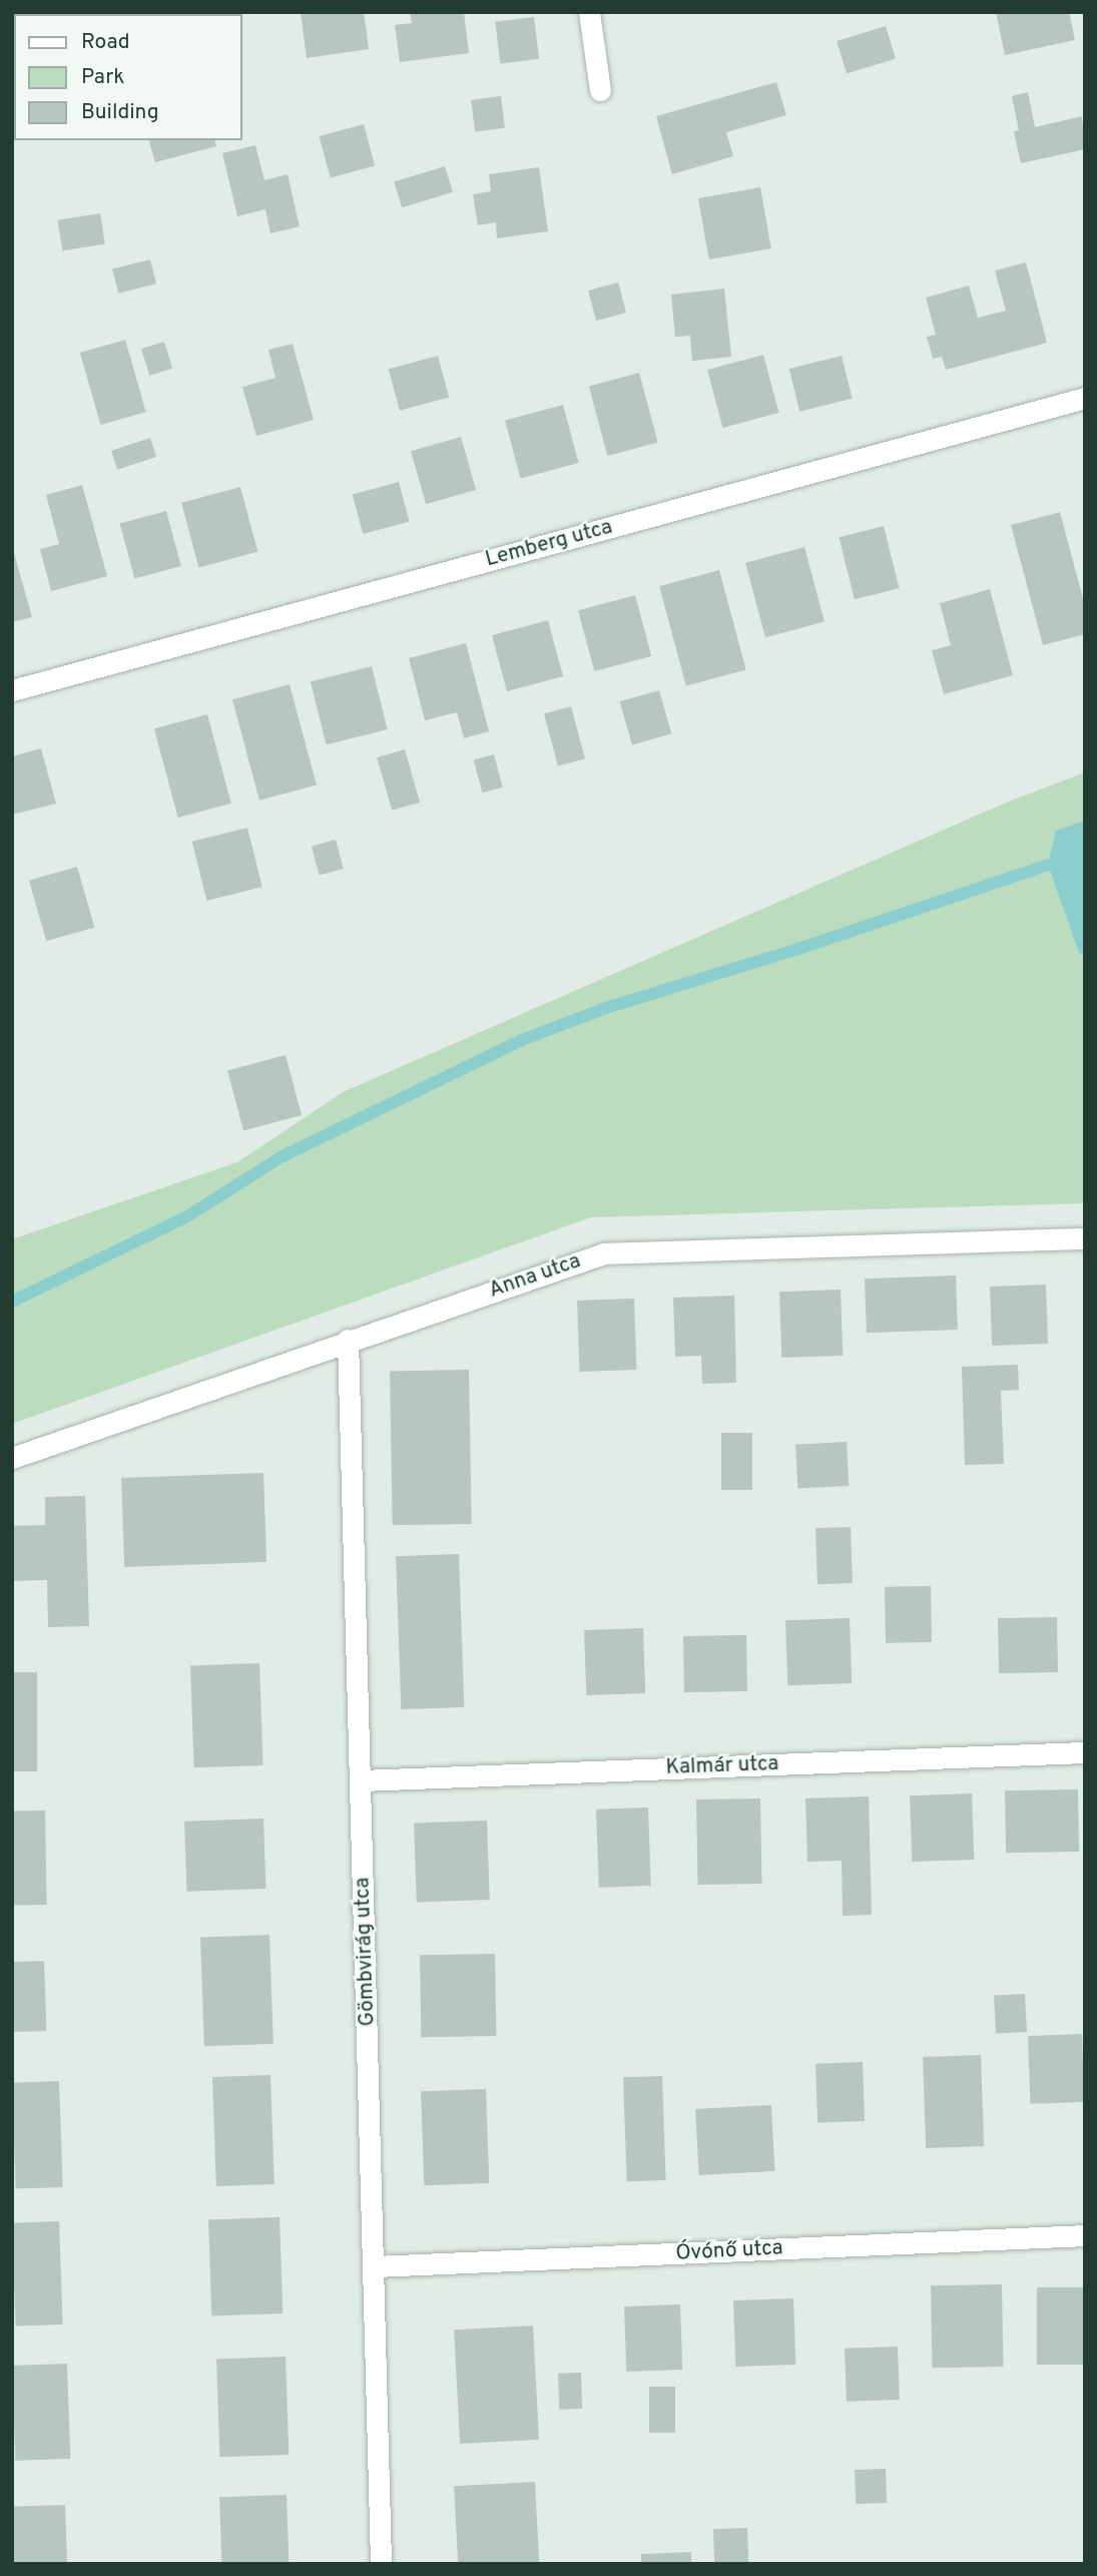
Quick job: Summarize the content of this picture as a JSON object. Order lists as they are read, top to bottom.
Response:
{
  "streets": {
    "street": [
      "Lemberg utca",
      "Anna utca",
      "Kalmár utca",
      "Gömbvirág utca",
      "Óvónő utca"
    ]
  },
  "crossings": [
    ["Anna utca", "Gömbvirág utca"],
    ["Kalmár utca", "Gömbvirág utca"],
    ["Gömbvirág utca", "Óvónő utca"]
  ],
  "legend": ["Road", "Park", "Building"]
}
